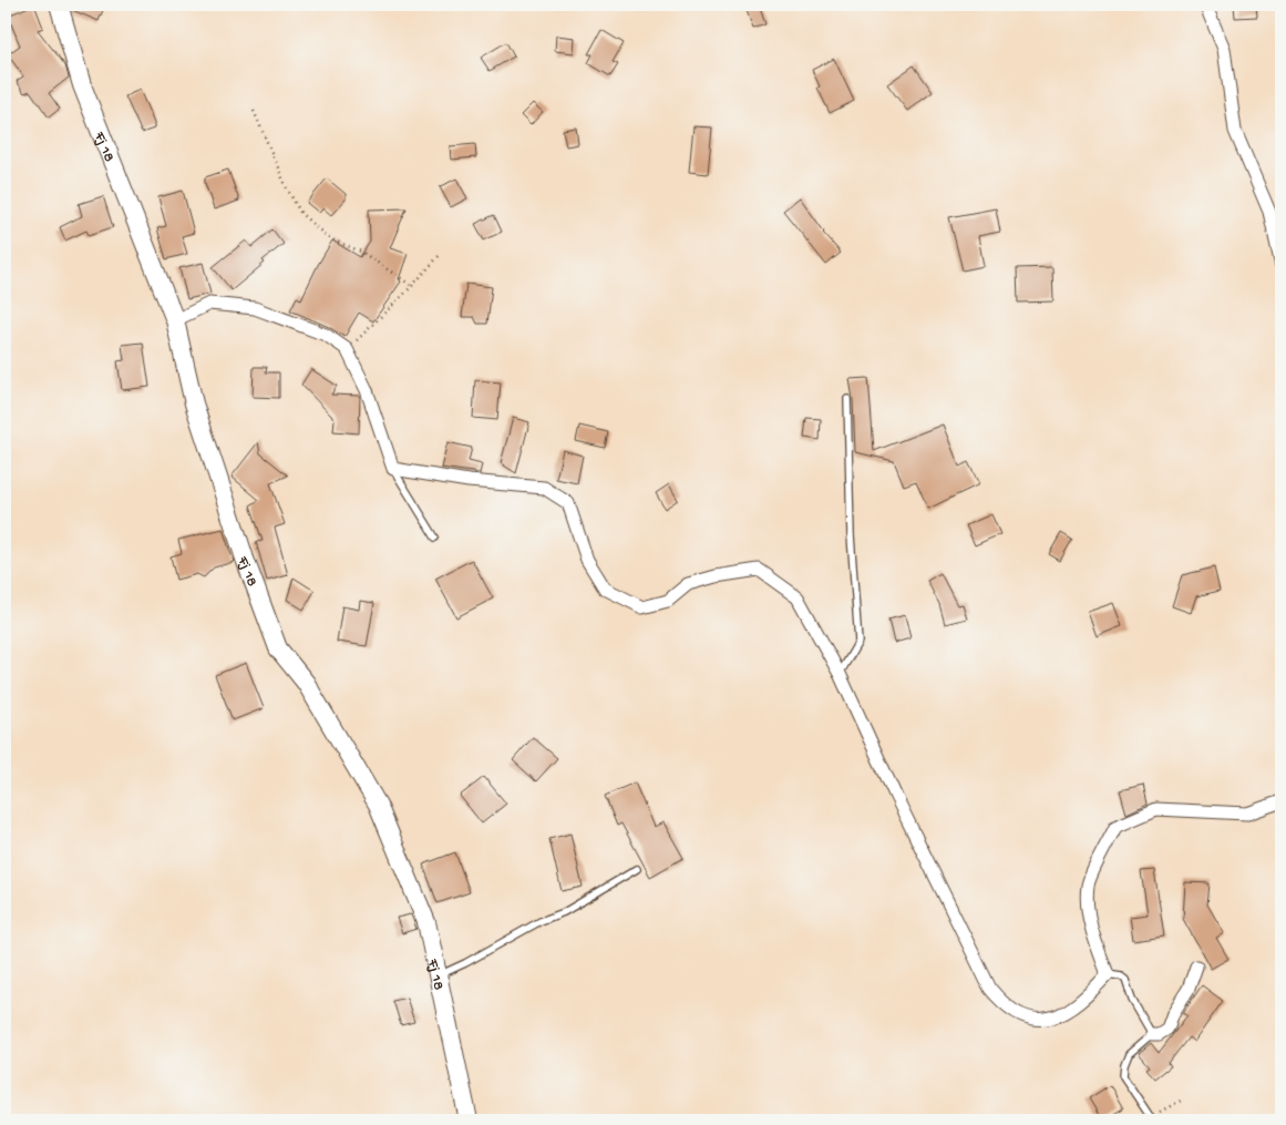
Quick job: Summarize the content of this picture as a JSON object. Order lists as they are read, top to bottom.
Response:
{
  "streets": {
    "street": ["Fj 18"]
  }
}
